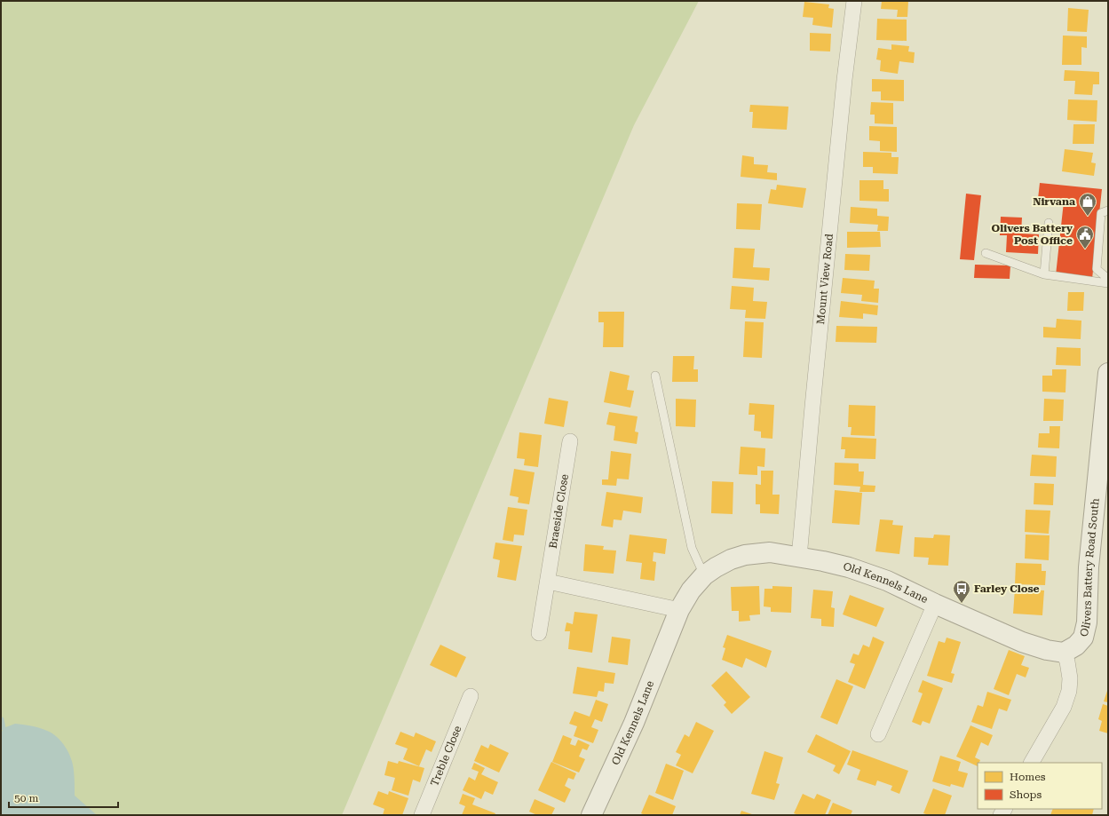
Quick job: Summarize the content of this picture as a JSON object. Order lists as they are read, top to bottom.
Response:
{
  "streets": {
    "street": [
      "Mount View Road",
      "Braeside Close",
      "Olivers Battery Road South",
      "Old Kennels Lane",
      "Treble Close"
    ]
  },
  "crossings": [
    ["Mount View Road", "Old Kennels Lane"],
    ["Olivers Battery Road South", "Old Kennels Lane"]
  ],
  "places": {
    "shop": ["Nirvana"],
    "public building": ["Olivers Battery Post Office"],
    "bus stop": ["Farley Close"]
  },
  "legend": ["Homes", "Shops"],
  "scale_bar": "50 m"
}
